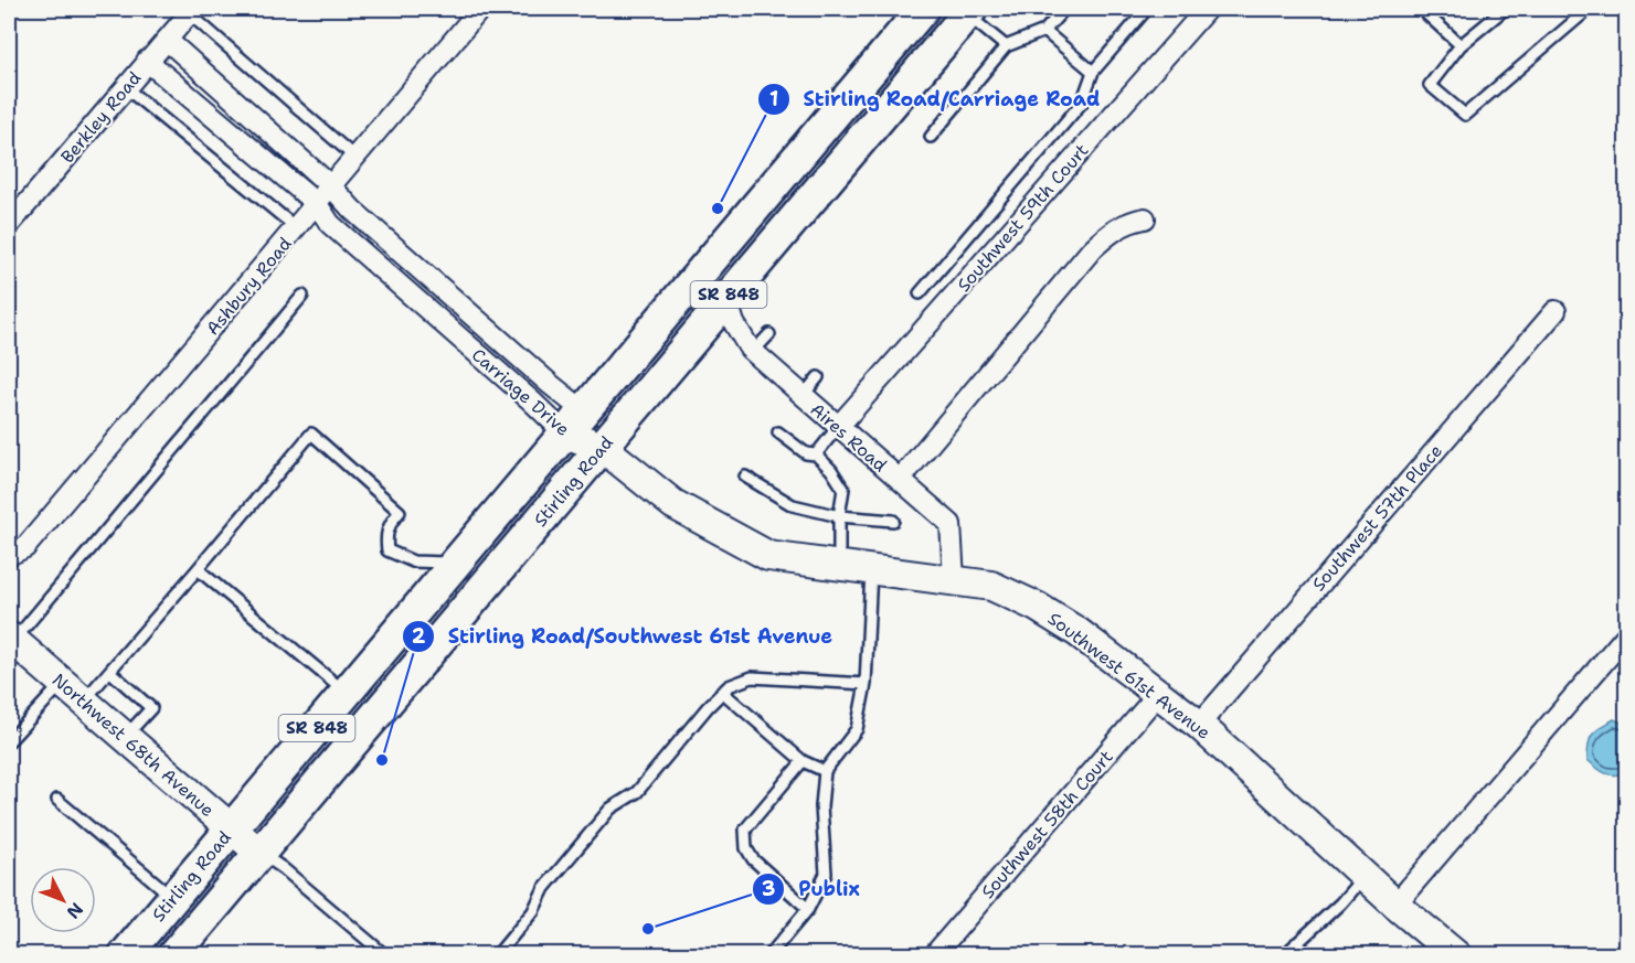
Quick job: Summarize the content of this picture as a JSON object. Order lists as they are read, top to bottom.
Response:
{
  "streets": {
    "main road": ["SR 848", "Stirling Road"],
    "street": [
      "Berkley Road",
      "Southwest 59th Court",
      "Ashbury Road",
      "Carriage Drive",
      "Aires Road",
      "Southwest 57th Place",
      "Southwest 61st Avenue",
      "Northwest 68th Avenue",
      "Southwest 58th Court"
    ]
  },
  "crossings": [
    ["Berkley Road", "Carriage Drive"],
    ["Southwest 59th Court", "Aires Road"],
    ["Ashbury Road", "Carriage Drive"],
    ["Carriage Drive", "Stirling Road"],
    ["Carriage Drive", "Southwest 61st Avenue"],
    ["Aires Road", "Stirling Road"],
    ["Aires Road", "Southwest 61st Avenue"],
    ["Stirling Road", "Southwest 61st Avenue"],
    ["Stirling Road", "Northwest 68th Avenue"],
    ["Southwest 57th Place", "Southwest 61st Avenue"],
    ["Southwest 61st Avenue", "Southwest 58th Court"]
  ],
  "places": ["Stirling Road/Carriage Road", "Stirling Road/Southwest 61st Avenue", "Publix"],
  "north": "bottom right"
}
